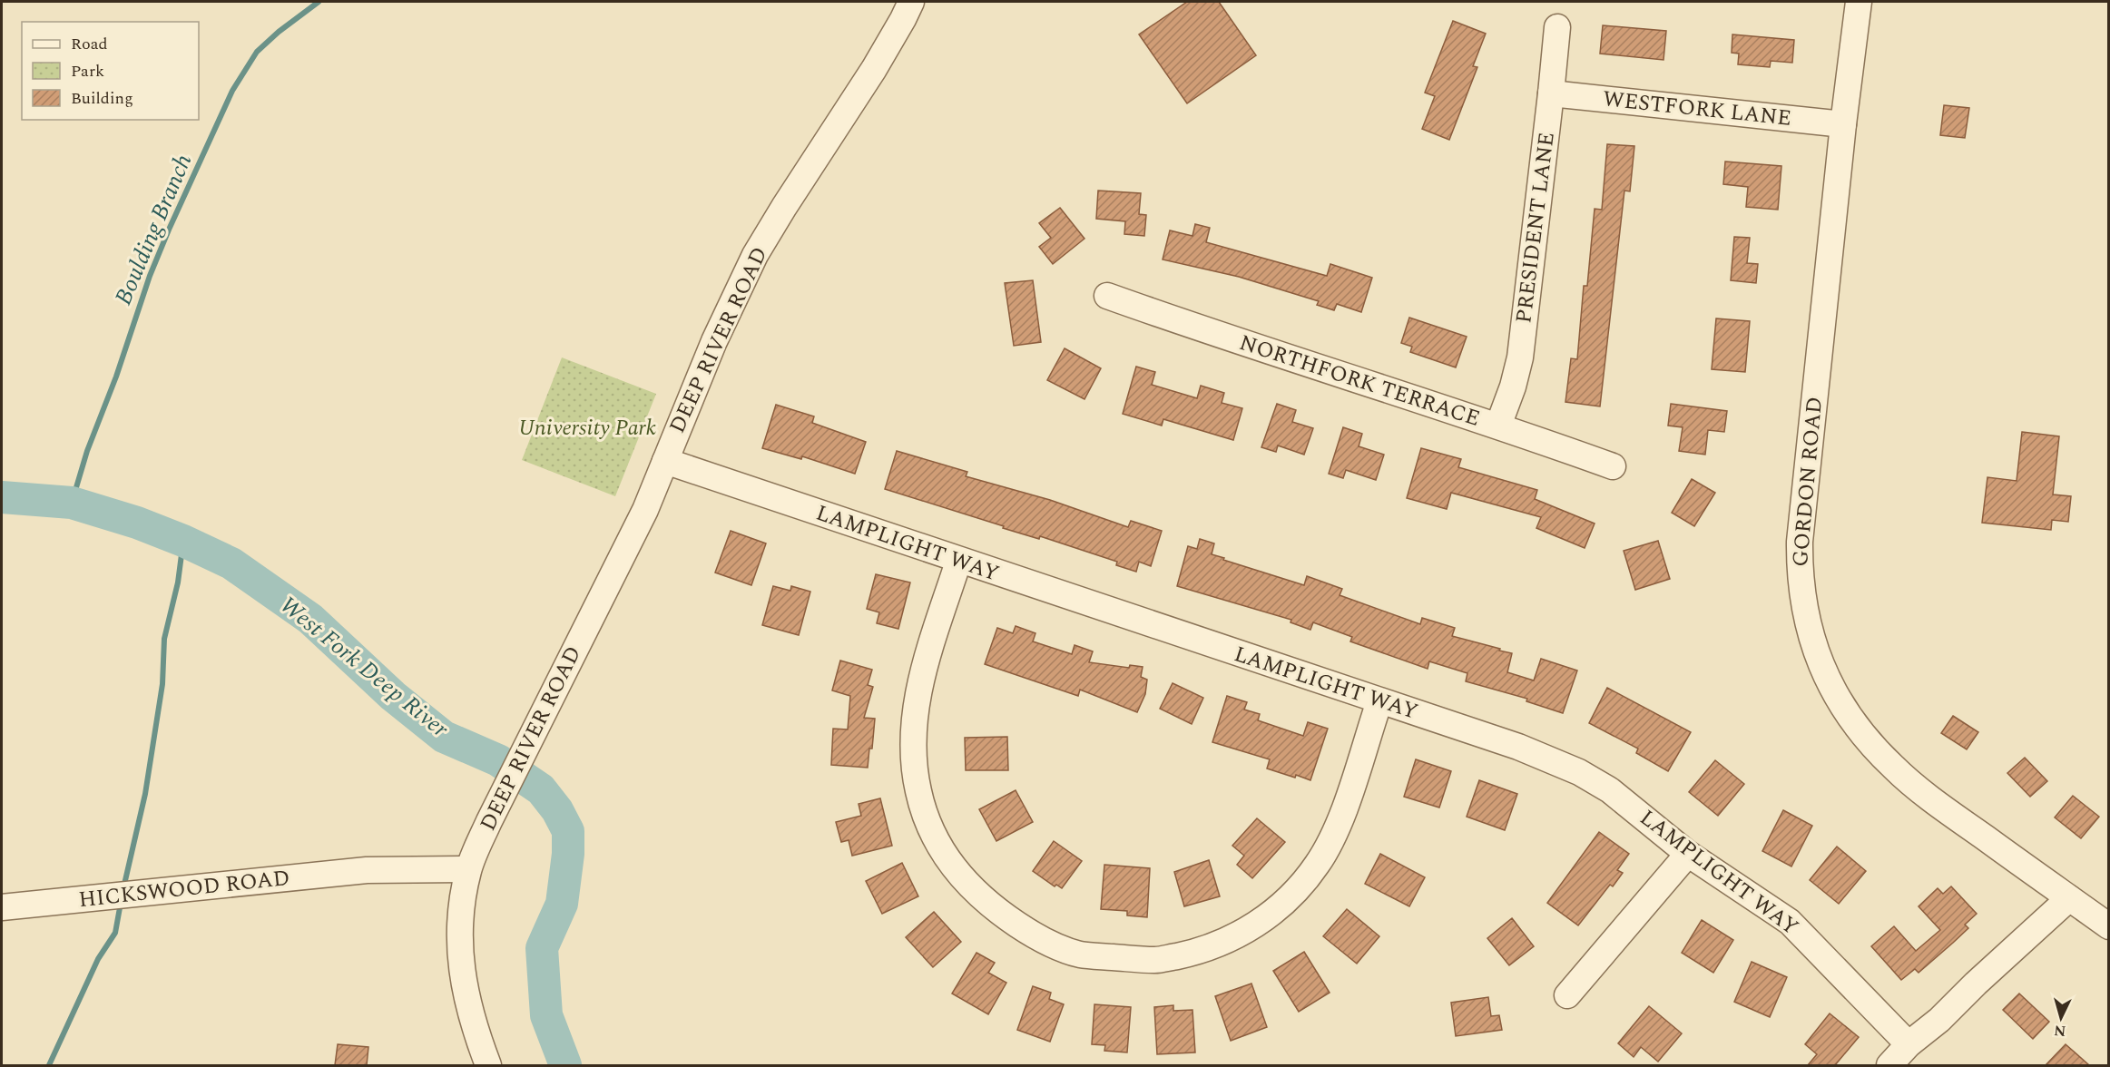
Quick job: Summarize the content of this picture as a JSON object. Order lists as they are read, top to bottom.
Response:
{
  "streets": {
    "street": [
      "WESTFORK LANE",
      "PRESIDENT LANE",
      "DEEP RIVER ROAD",
      "NORTHFORK TERRACE",
      "GORDON ROAD",
      "LAMPLIGHT WAY",
      "HICKSWOOD ROAD"
    ]
  },
  "crossings": [
    ["WESTFORK LANE", "PRESIDENT LANE"],
    ["WESTFORK LANE", "GORDON ROAD"],
    ["PRESIDENT LANE", "NORTHFORK TERRACE"],
    ["DEEP RIVER ROAD", "LAMPLIGHT WAY"],
    ["DEEP RIVER ROAD", "HICKSWOOD ROAD"]
  ],
  "water": ["Boulding Branch", "West Fork Deep River"],
  "parks": ["University Park"],
  "legend": ["Road", "Park", "Building"],
  "north": "bottom"
}
